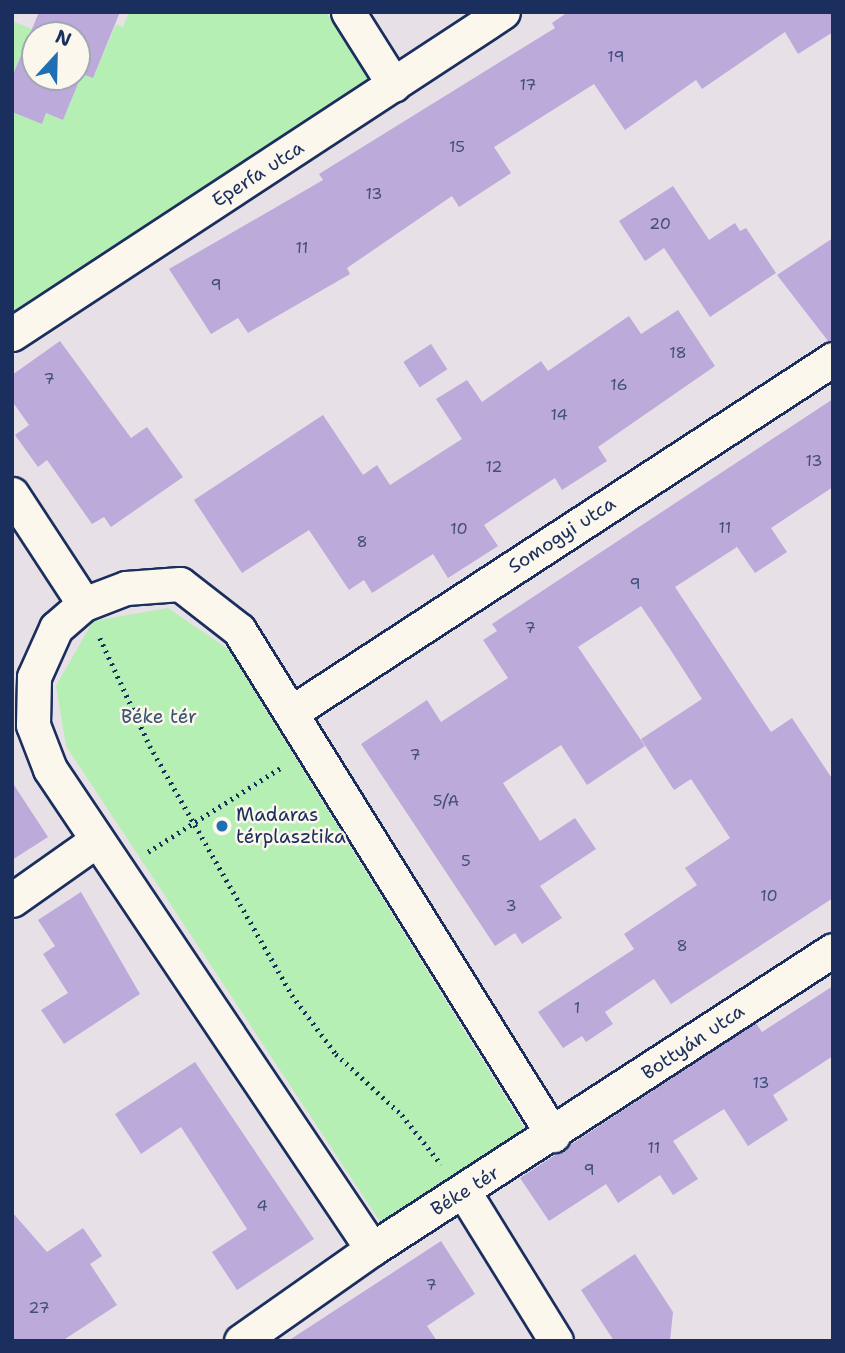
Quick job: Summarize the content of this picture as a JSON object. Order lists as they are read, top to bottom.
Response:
{
  "streets": {
    "street": [
      "Eperfa utca",
      "Somogyi utca",
      "Bottyán utca",
      "Béke tér"
    ]
  },
  "crossings": [
    ["Bottyán utca", "Béke tér"]
  ],
  "parks": ["Béke tér"],
  "places": ["Madaras térplasztika"],
  "house_numbers": [
    "19",
    "17",
    "15",
    "13",
    "20",
    "11",
    "9",
    "18",
    "7",
    "16",
    "14",
    "13",
    "12",
    "11",
    "10",
    "8",
    "9",
    "7",
    "7",
    "5/A",
    "5",
    "10",
    "3",
    "8",
    "1",
    "13",
    "11",
    "9",
    "4",
    "7",
    "27"
  ],
  "north": "top"
}
